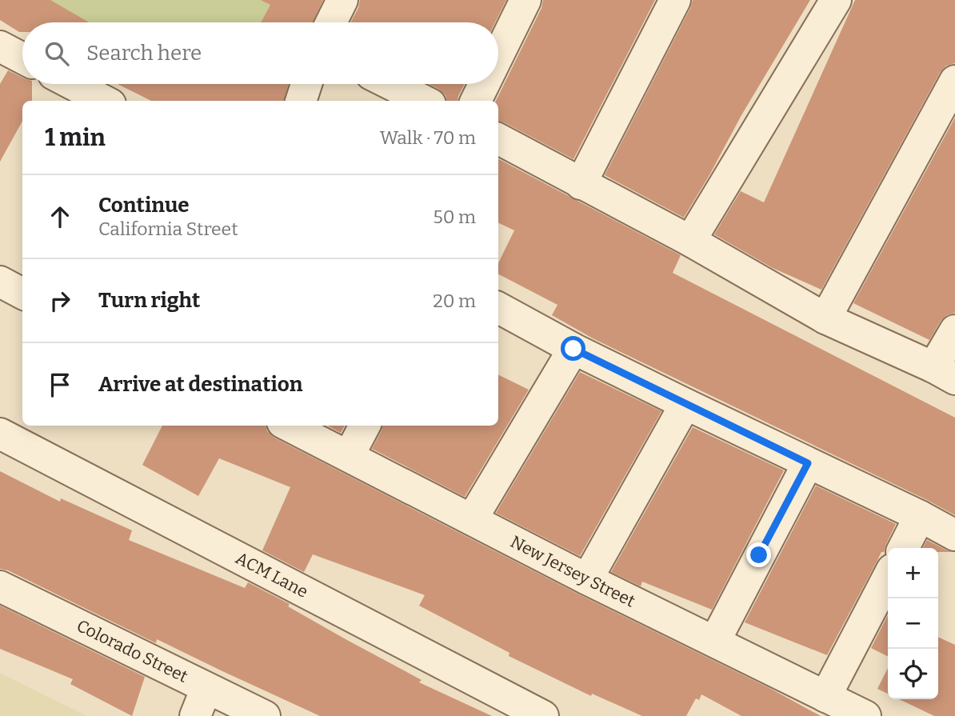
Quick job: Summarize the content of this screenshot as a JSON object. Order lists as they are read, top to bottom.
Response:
{
  "streets": {
    "street": ["New Jersey Street", "ACM Lane", "Colorado Street"]
  },
  "page": {
    "search": "Search here",
    "heading": ["1 min", "Walk · 70 m"],
    "list": [
      ["Continue", "California Street", "50 m"],
      ["Turn right", "20 m"],
      "Arrive at destination"
    ],
    "map_buttons": ["+", "−"]
  }
}
